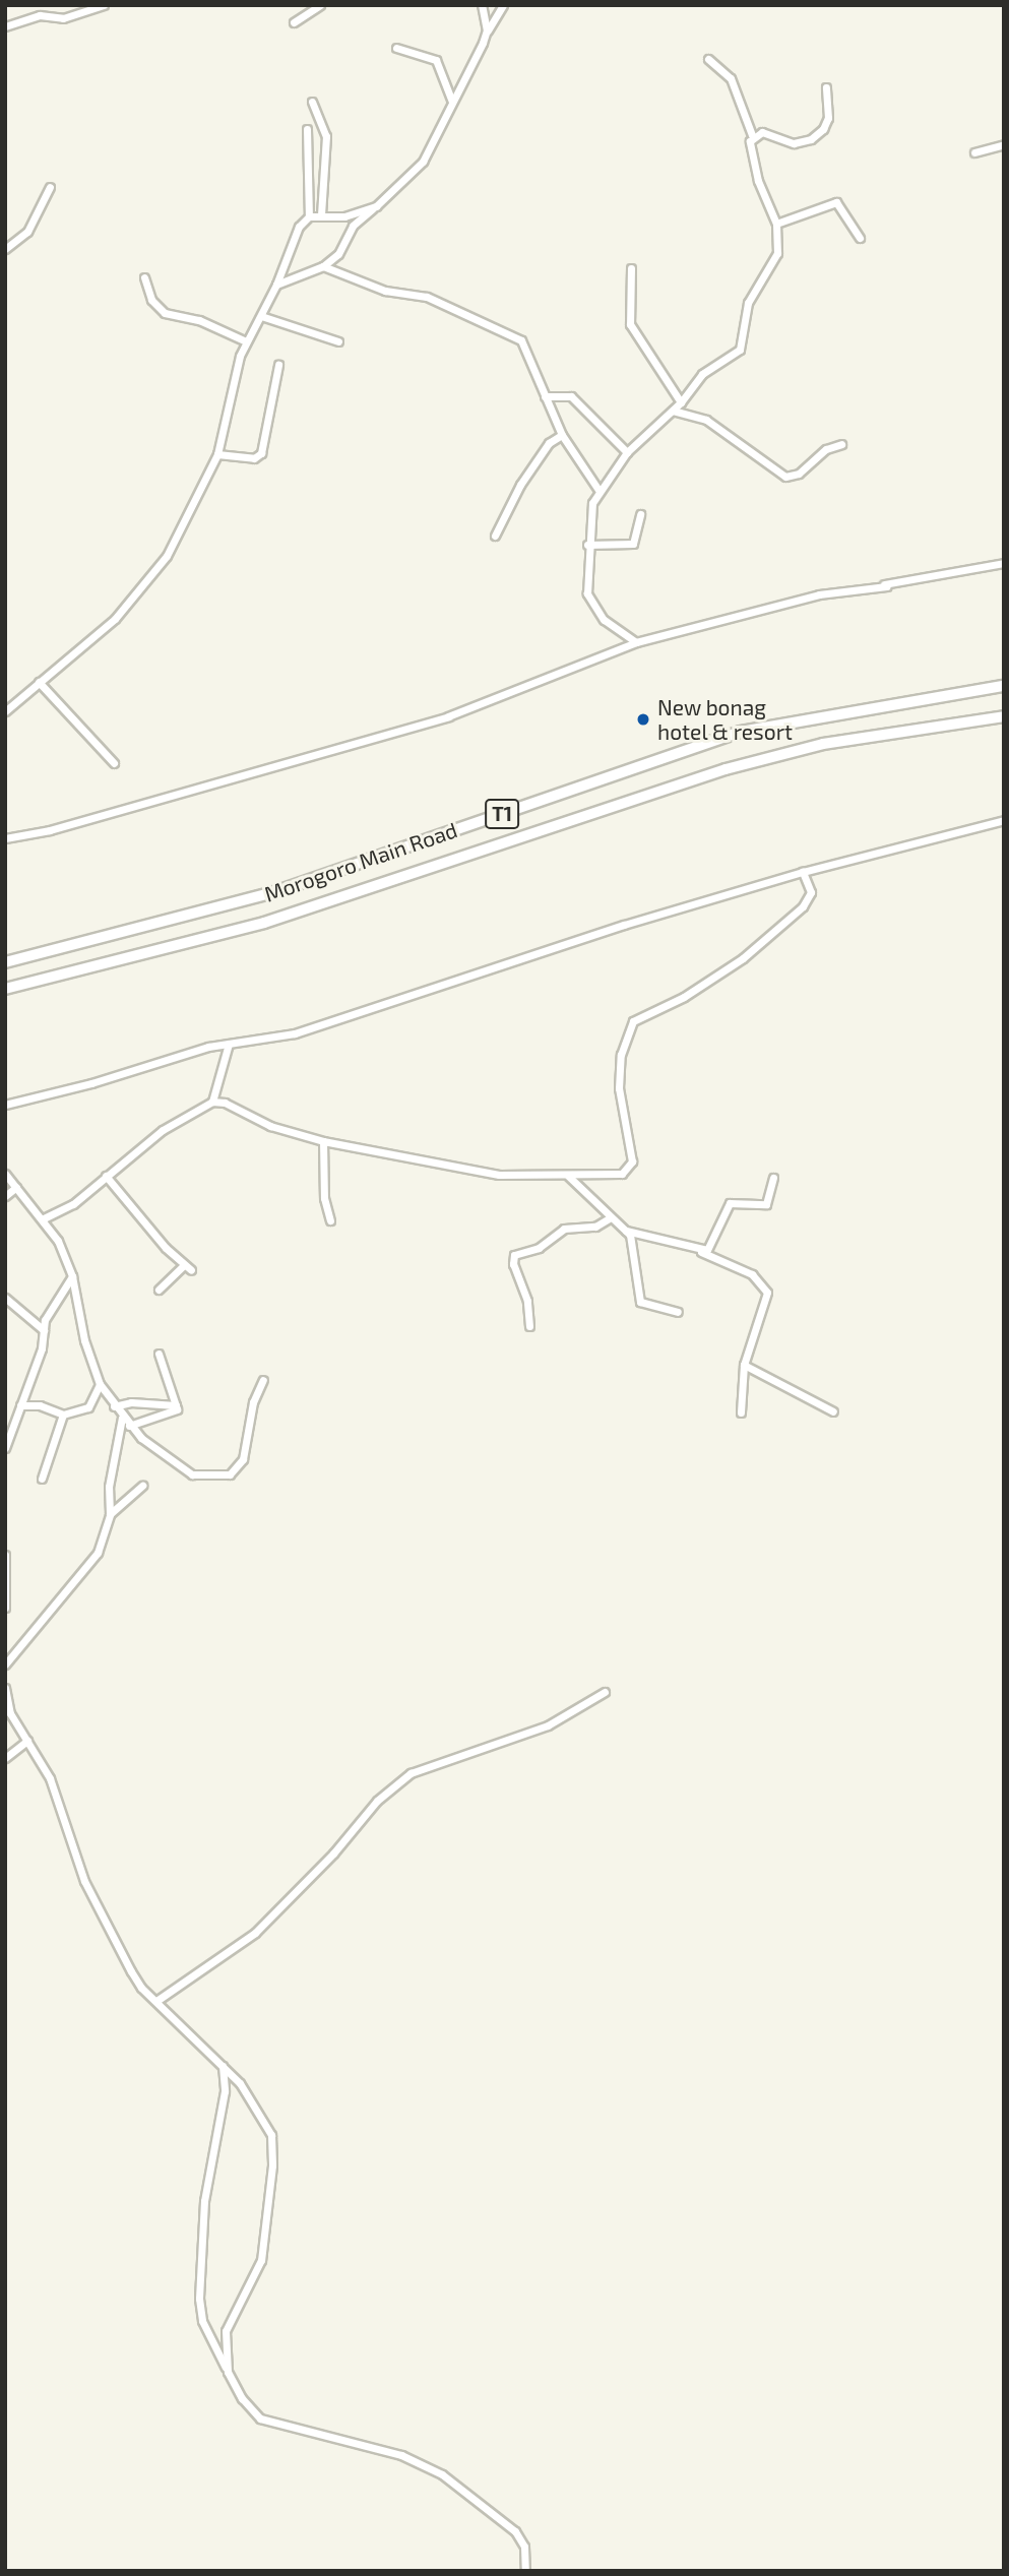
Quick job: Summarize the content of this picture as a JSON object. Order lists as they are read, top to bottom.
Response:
{
  "streets": {
    "highway": ["T1", "Morogoro Main Road"]
  },
  "places": ["New bonag hotel & resort"]
}
